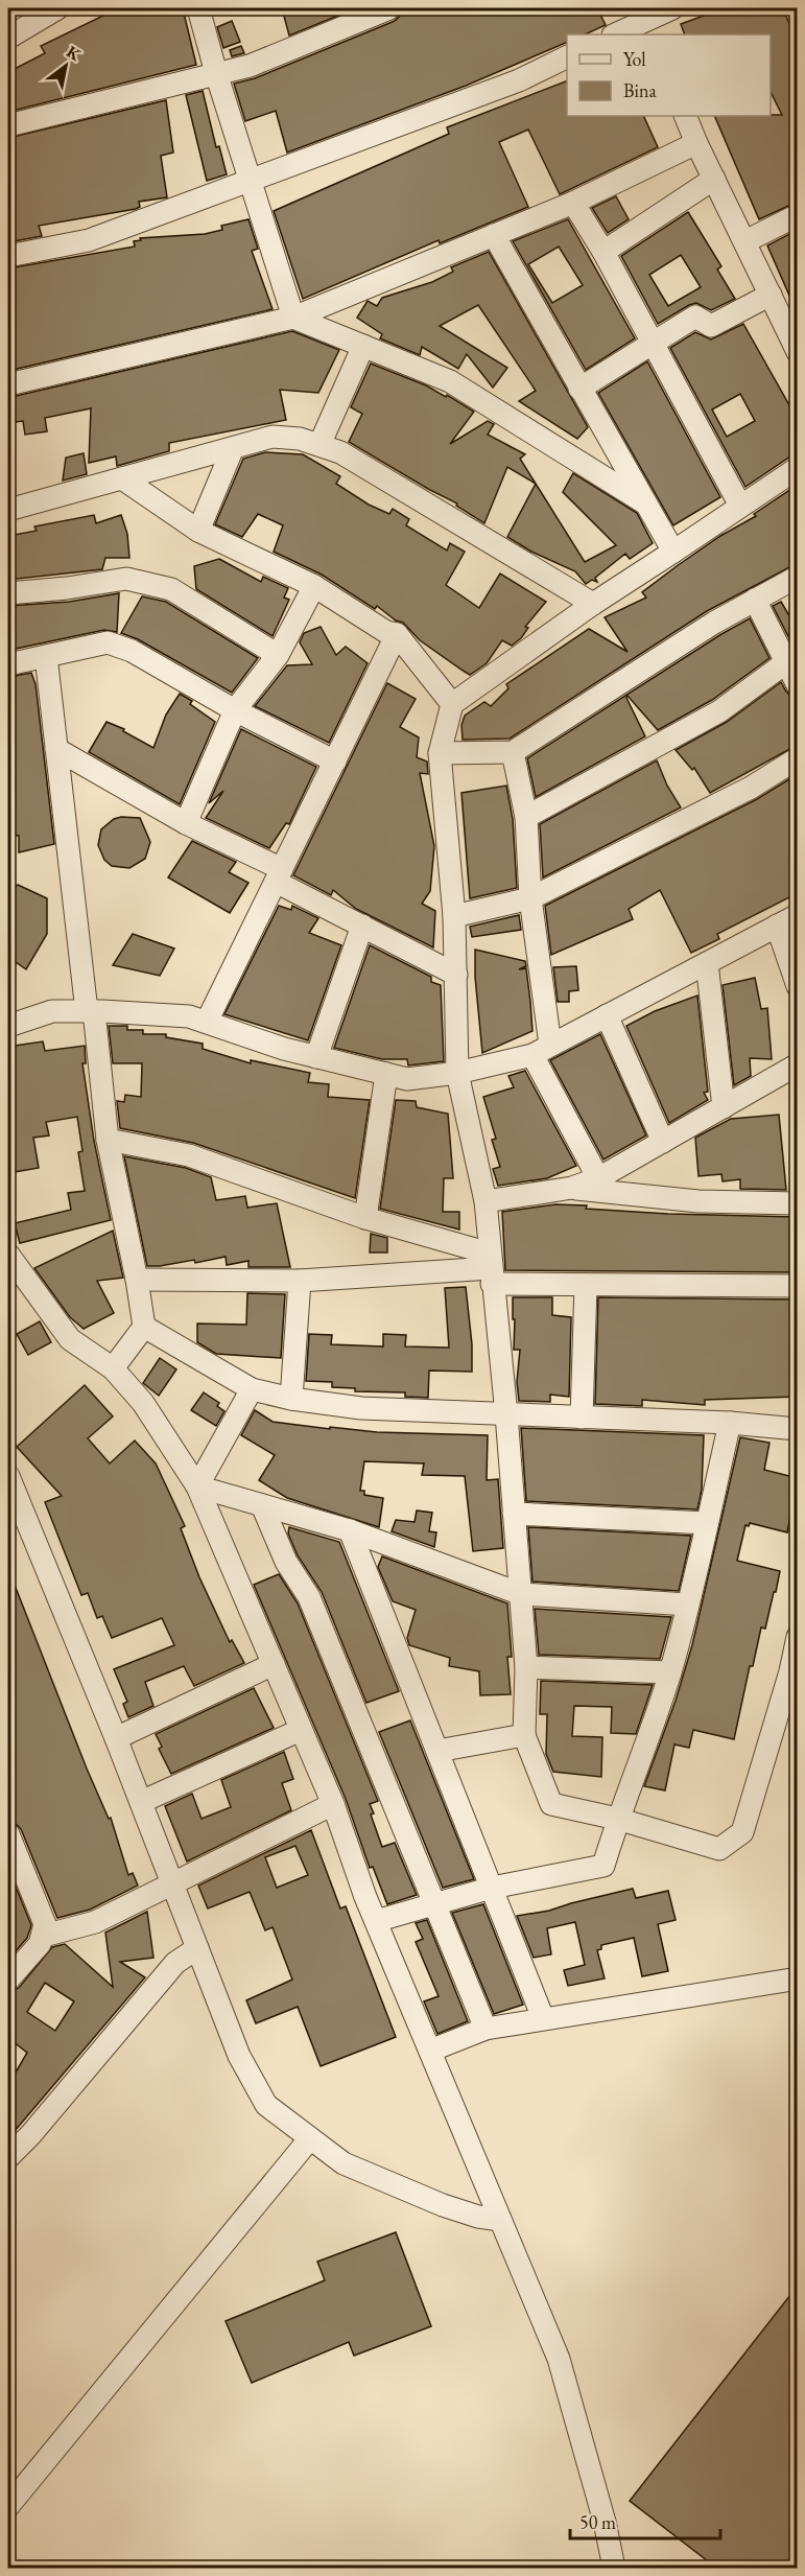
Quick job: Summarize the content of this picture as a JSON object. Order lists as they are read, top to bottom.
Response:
{
  "legend": ["Yol", "Bina"],
  "scale_bar": "50 m",
  "north": "top right"
}
